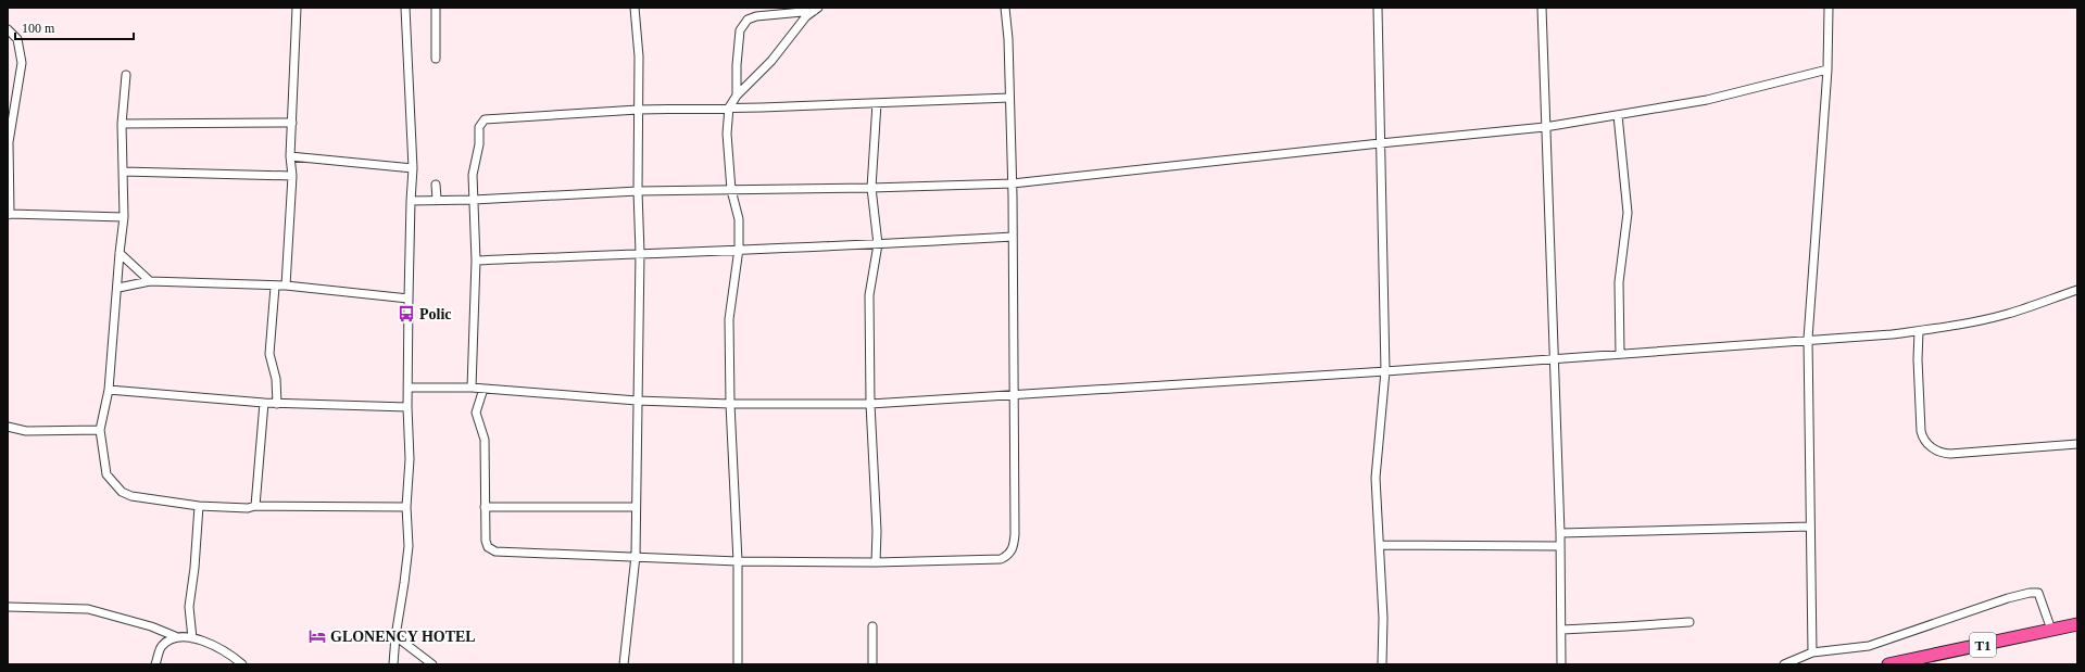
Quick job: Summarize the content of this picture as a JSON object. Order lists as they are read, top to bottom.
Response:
{
  "streets": {
    "highway": ["T1"]
  },
  "places": {
    "bus stop": ["Polic"],
    "hotel": ["GLONENCY HOTEL"]
  },
  "scale_bar": "100 m"
}
